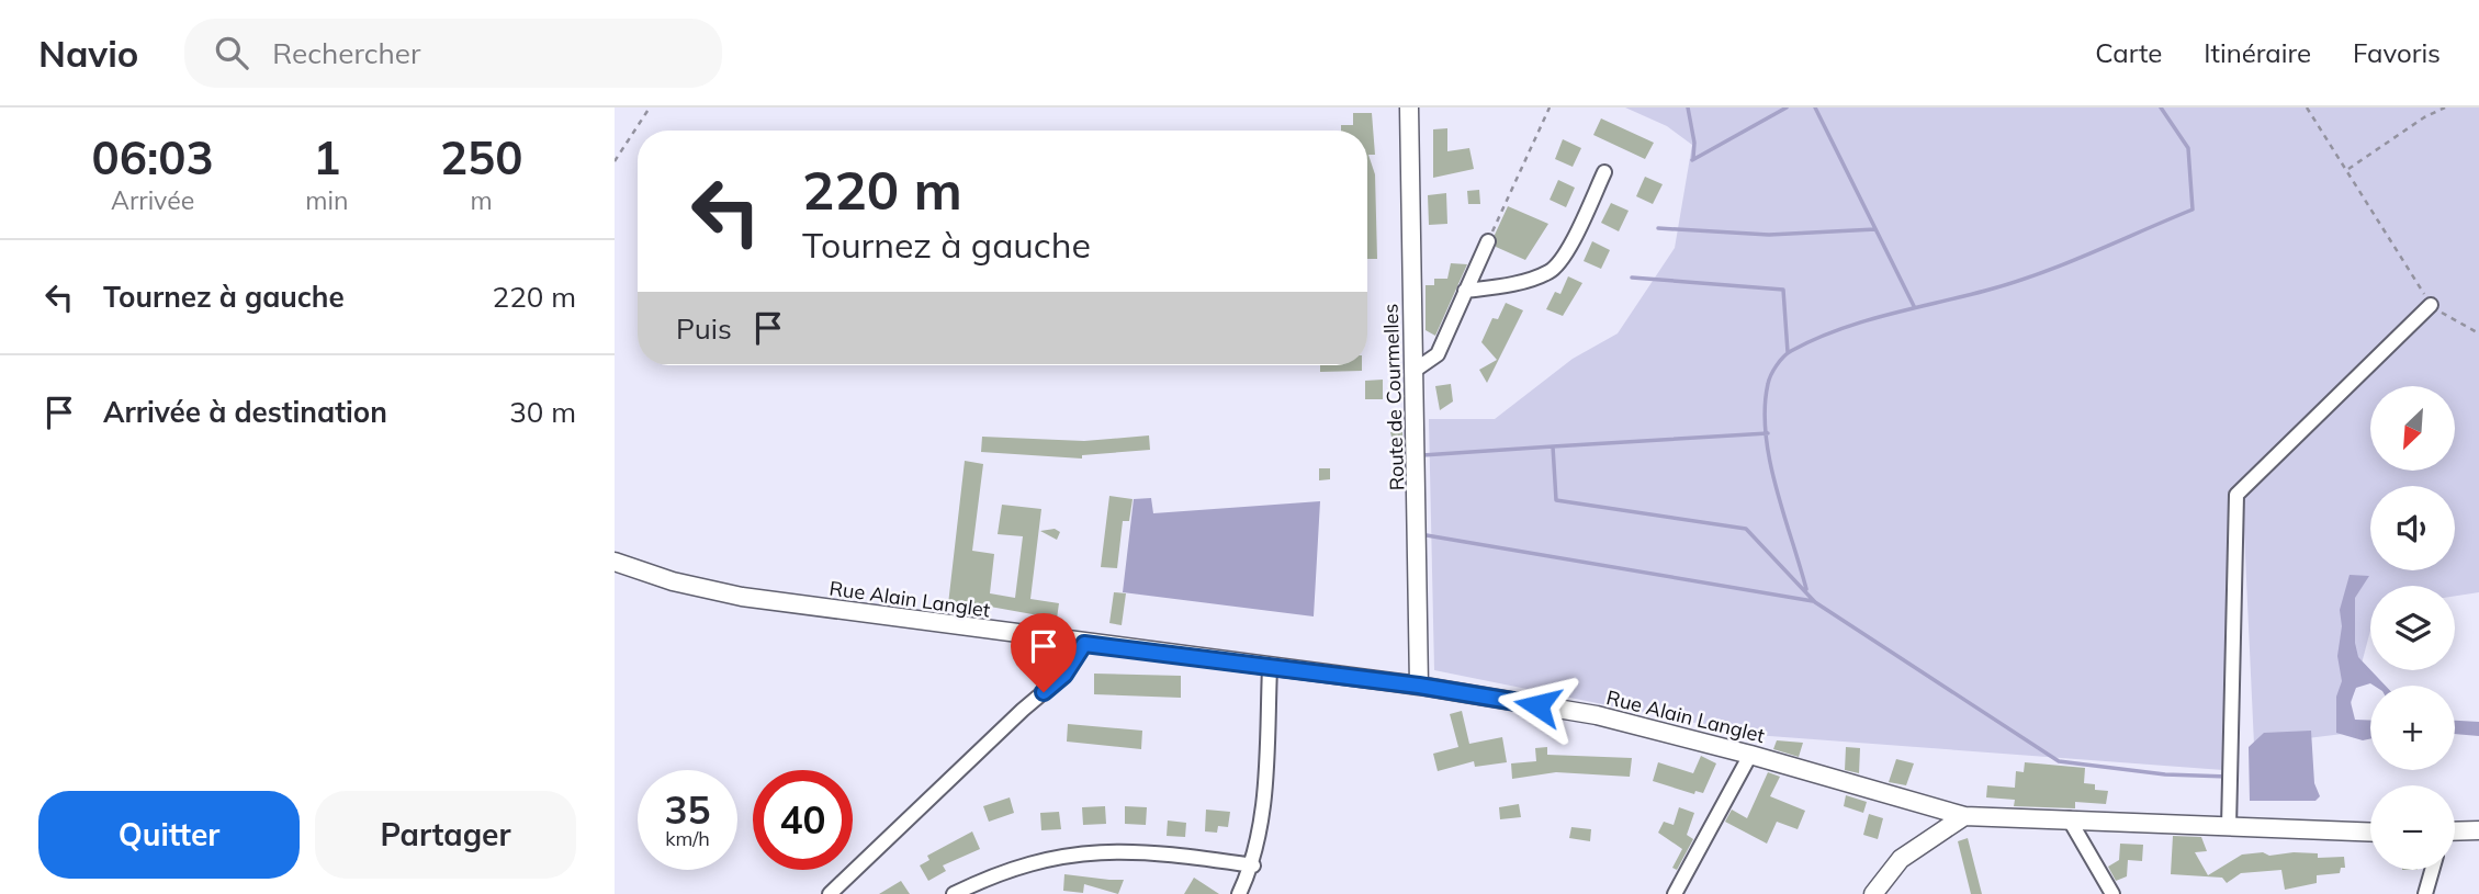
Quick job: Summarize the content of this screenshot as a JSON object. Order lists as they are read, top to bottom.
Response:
{
  "streets": {
    "street": ["Route de Courmelles", "Rue Alain Langlet"]
  },
  "crossings": [
    ["Route de Courmelles", "Rue Alain Langlet"]
  ],
  "north": "bottom left",
  "page": {
    "header": "Navio",
    "search": "Rechercher",
    "nav": ["Carte", "Itinéraire", "Favoris"],
    "eta": [
      "06:03",
      "Arrivée",
      "1",
      "min",
      "250",
      "m"
    ],
    "turn": ["220 m", "Tournez à gauche"],
    "list": [
      {
        "name": "Tournez à gauche",
        "value": "220 m"
      },
      {
        "name": "Arrivée à destination",
        "value": "30 m"
      }
    ],
    "then": "Puis",
    "map_buttons": ["+", "−"],
    "speed": "35 km/h",
    "limit": "40",
    "buttons": ["Quitter", "Partager"]
  }
}
